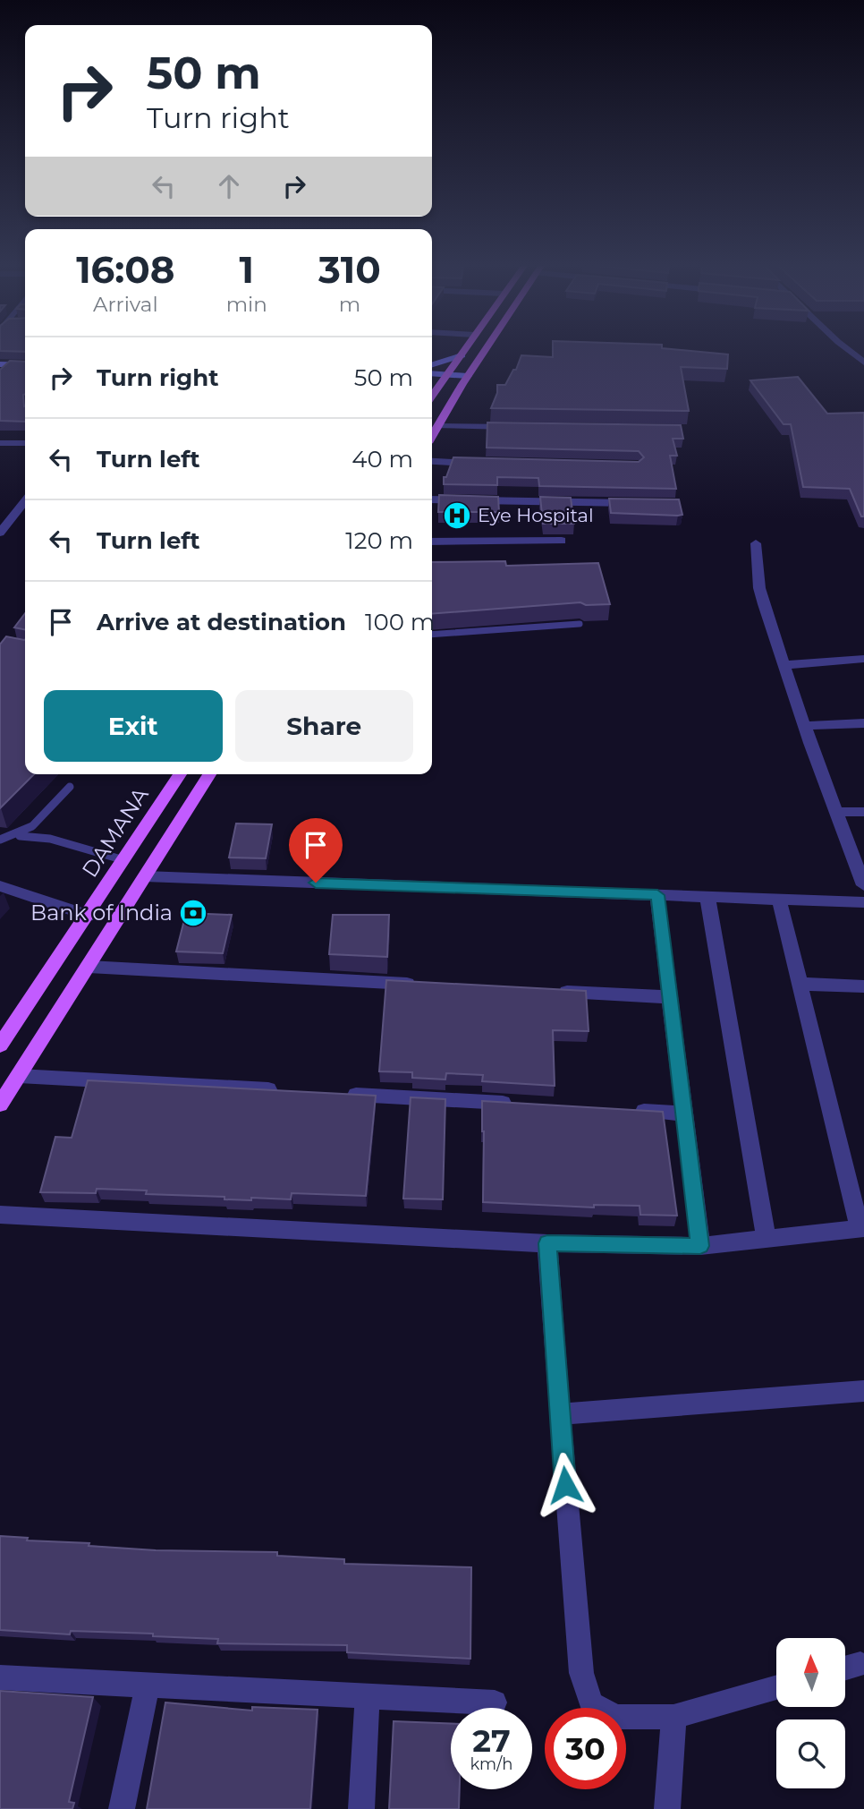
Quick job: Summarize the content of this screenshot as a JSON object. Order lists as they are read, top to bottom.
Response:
{
  "streets": {
    "main road": ["DAMANA"]
  },
  "places": {
    "hospital": ["Eye Hospital"],
    "bank": ["Bank of India"]
  },
  "north": "top",
  "page": {
    "turn": ["50 m", "Turn right"],
    "eta": [
      "16:08",
      "Arrival",
      "1",
      "min",
      "310",
      "m"
    ],
    "list": [
      {
        "name": "Turn right",
        "value": "50 m"
      },
      {
        "name": "Turn left",
        "value": "40 m"
      },
      {
        "name": "Turn left",
        "value": "120 m"
      },
      {
        "name": "Arrive at destination",
        "value": "100 m"
      }
    ],
    "buttons": ["Exit", "Share"],
    "speed": "27 km/h",
    "limit": "30"
  }
}
